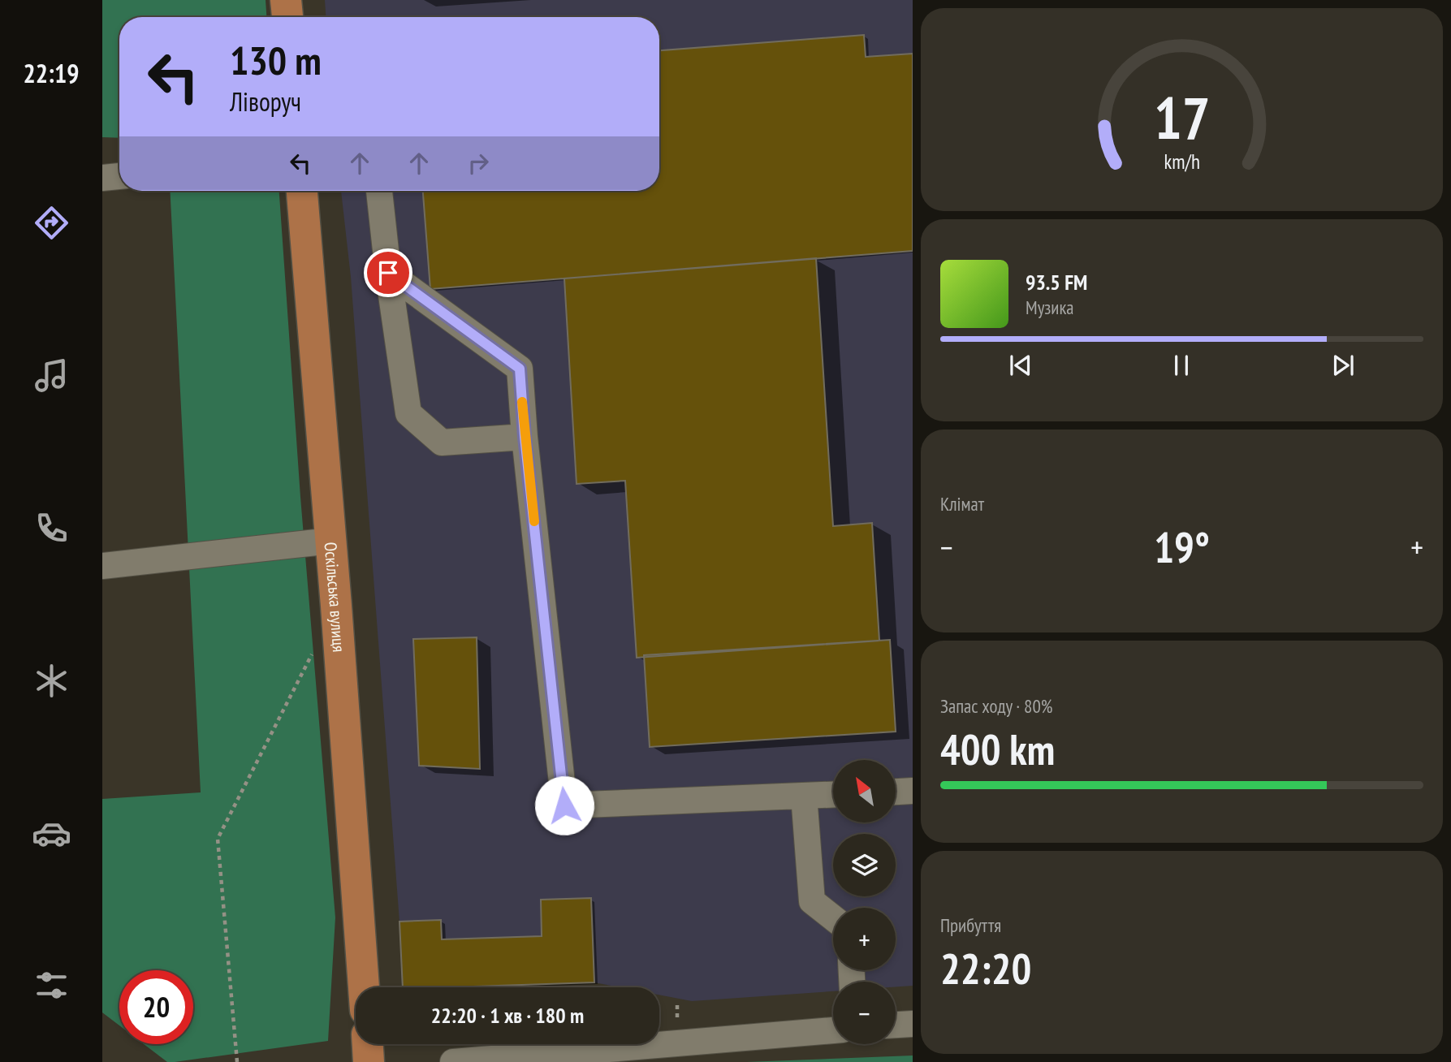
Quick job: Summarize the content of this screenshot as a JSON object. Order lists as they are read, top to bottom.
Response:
{
  "streets": {
    "main road": ["Оскільська вулиця"]
  },
  "north": "top left",
  "page": {
    "tabs": "22:19",
    "turn": ["130 m", "Ліворуч"],
    "song": ["93.5 FM", "Музика"],
    "tile": [
      "Клімат",
      ["Запас ходу · 80%", "400 km"],
      ["Прибуття", "22:20"]
    ],
    "heat": ["−", "19°", "+"],
    "map_buttons": ["+", "−"],
    "limit": "20",
    "trip": "22:20 · 1 хв · 180 m",
    "gauge": ["17", "km/h"]
  }
}
